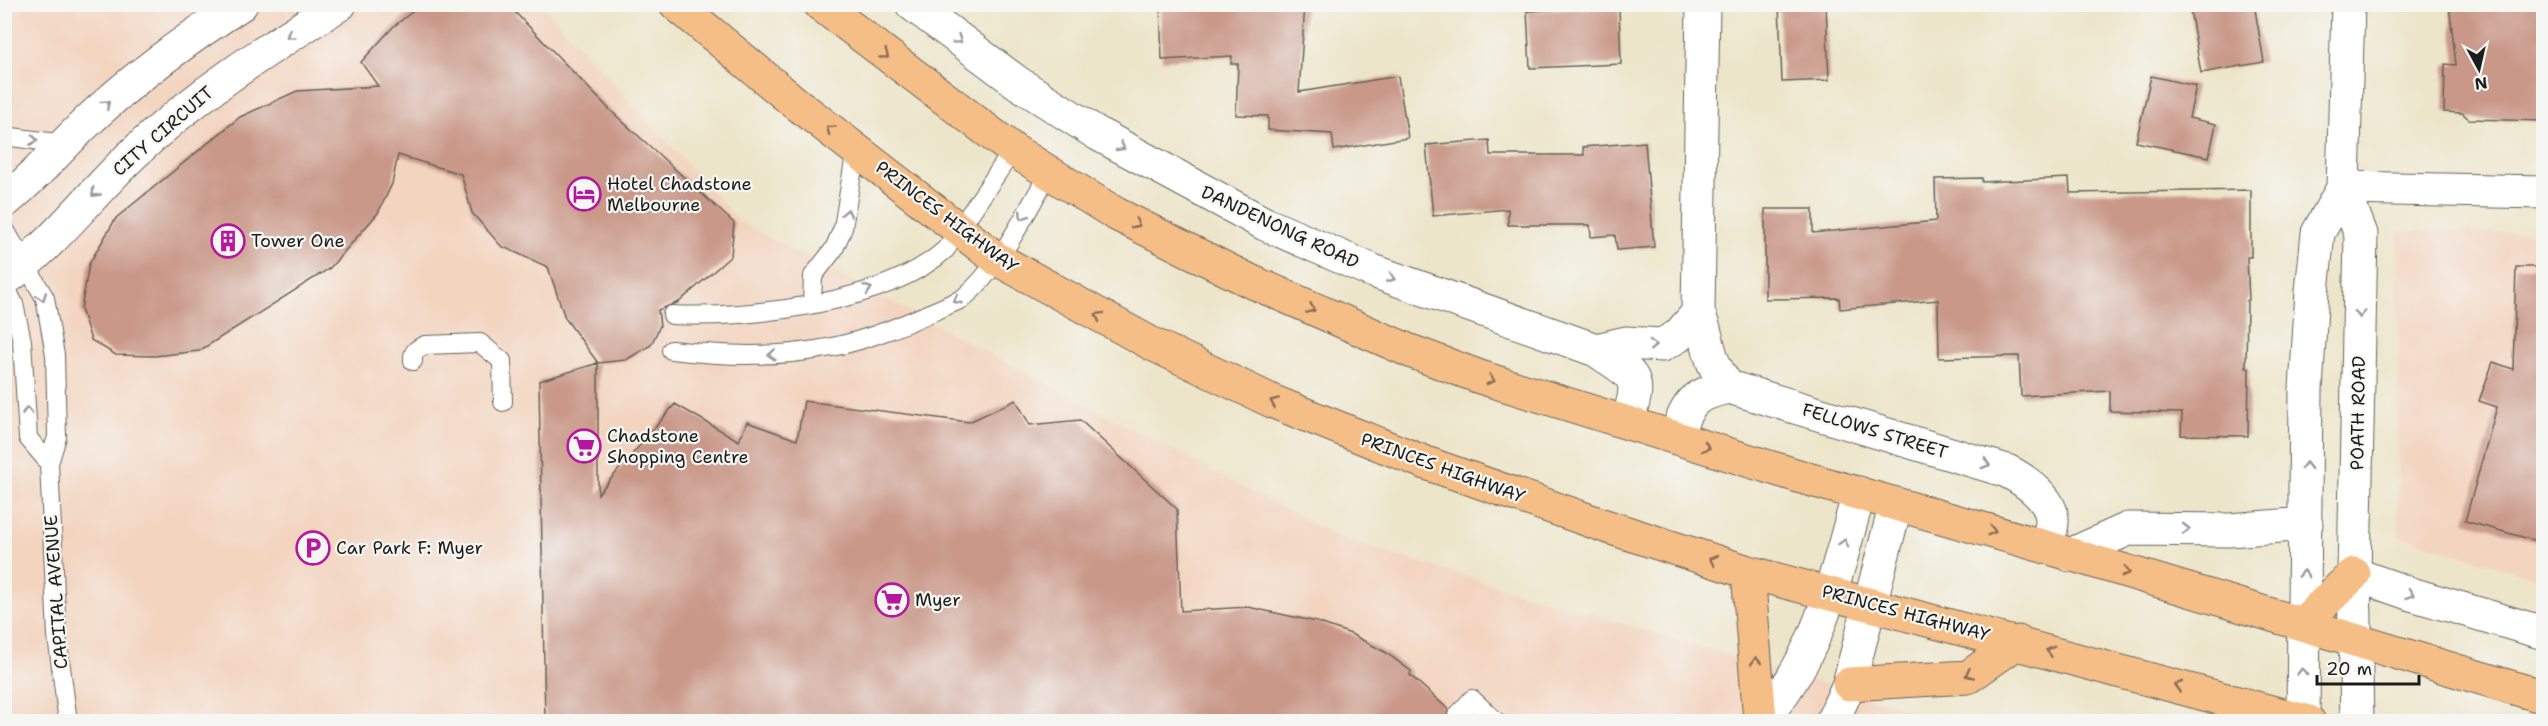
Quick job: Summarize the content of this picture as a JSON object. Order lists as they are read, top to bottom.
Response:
{
  "streets": {
    "highway": ["PRINCES HIGHWAY"],
    "street": [
      "CITY CIRCUIT",
      "DANDENONG ROAD",
      "POATH ROAD",
      "FELLOWS STREET"
    ],
    "lane": ["CAPITAL AVENUE"]
  },
  "crossings": [
    ["CITY CIRCUIT", "CAPITAL AVENUE"],
    ["PRINCES HIGHWAY", "POATH ROAD"]
  ],
  "one_way": ["DANDENONG ROAD", "FELLOWS STREET"],
  "places": {
    "hotel": ["Hotel Chadstone Melbourne"],
    "building": ["Tower One"],
    "supermarket": ["Chadstone Shopping Centre", "Myer"],
    "parking": ["Car Park F: Myer"]
  },
  "scale_bar": "20 m",
  "north": "bottom"
}
